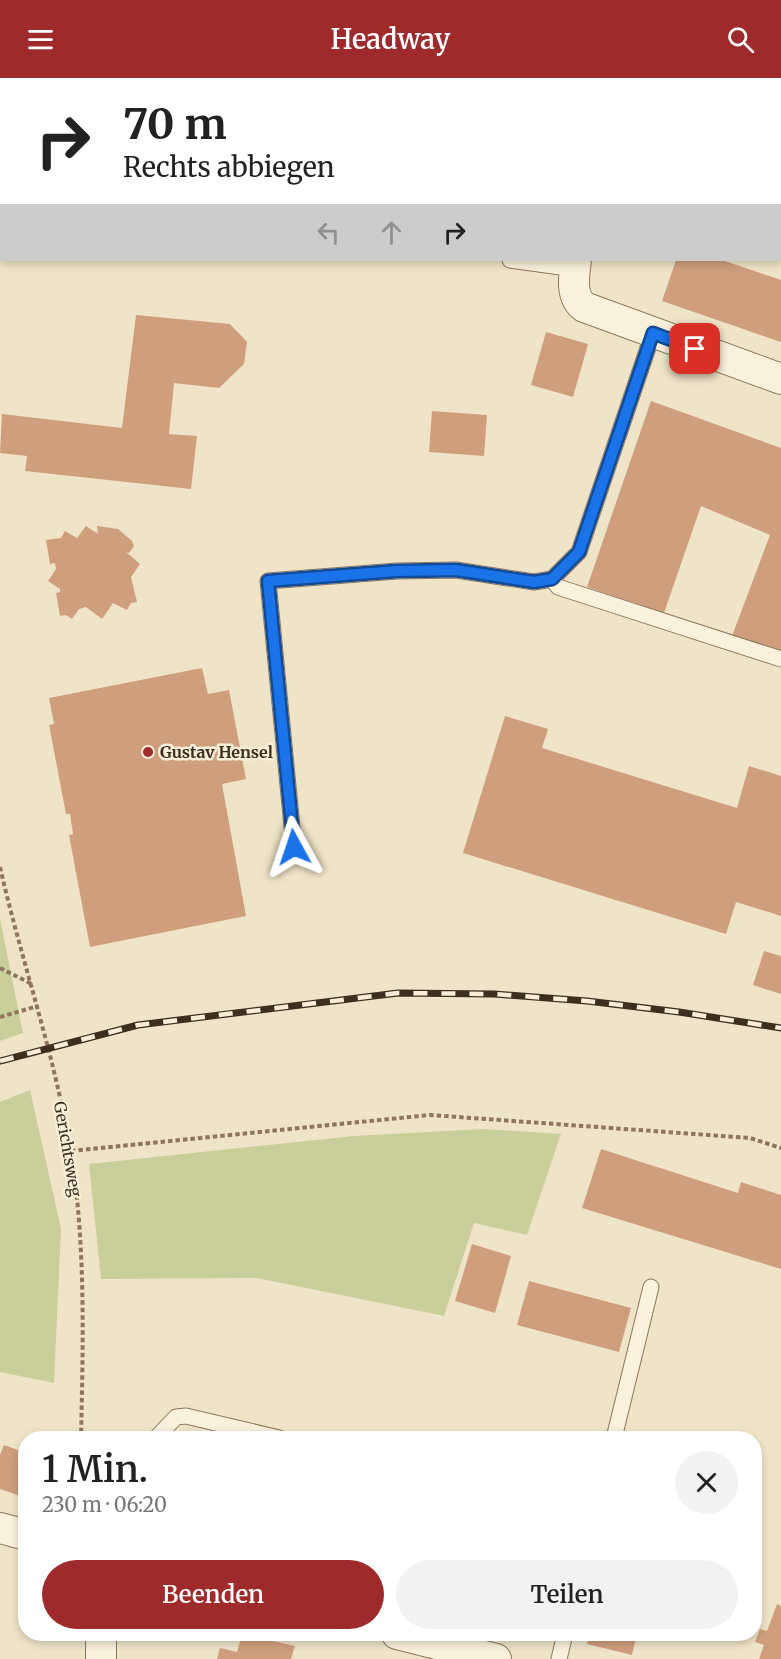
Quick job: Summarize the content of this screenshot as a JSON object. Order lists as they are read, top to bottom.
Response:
{
  "streets": {
    "path": ["Gerichtsweg"]
  },
  "places": ["Gustav Hensel"],
  "page": {
    "header": "Headway",
    "turn": ["70 m", "Rechts abbiegen"],
    "heading": ["1 Min.", "230 m · 06:20"],
    "buttons": ["Beenden", "Teilen"]
  }
}
